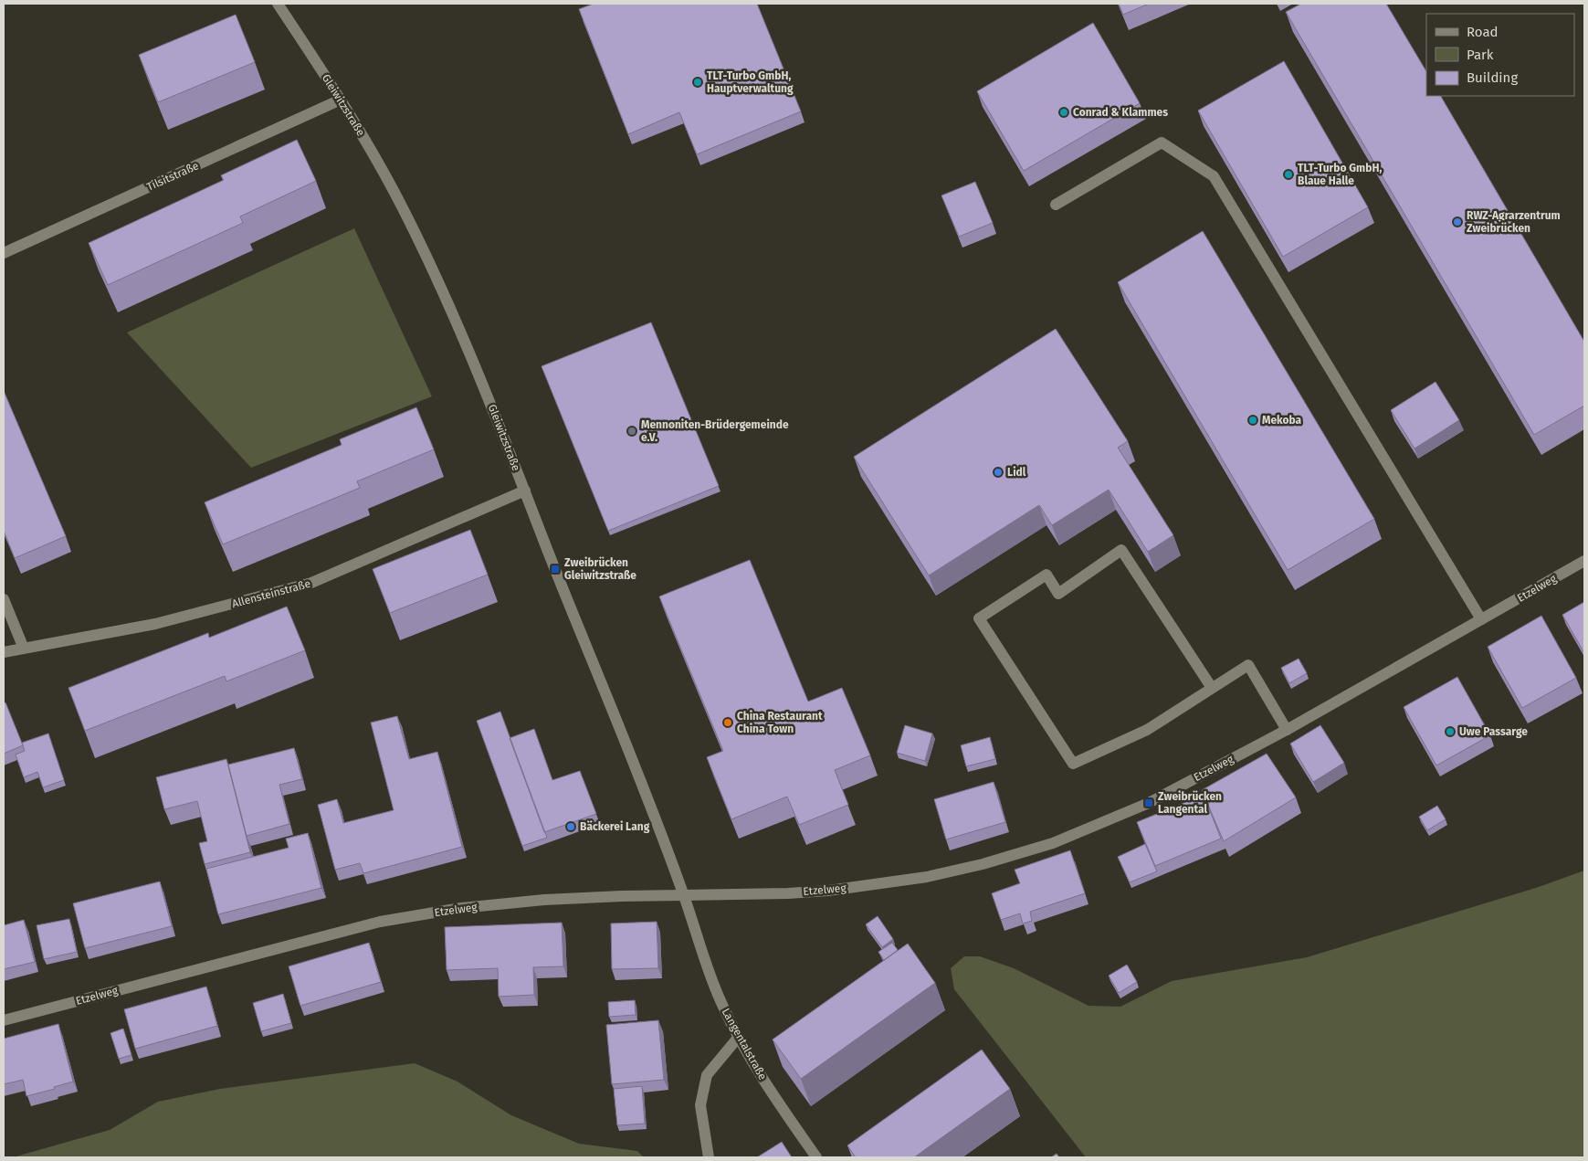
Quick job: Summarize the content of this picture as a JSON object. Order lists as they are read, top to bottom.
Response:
{
  "streets": {
    "street": [
      "Gleiwitzstraße",
      "Tilsitstraße",
      "Etzelweg",
      "Allensteinstraße",
      "Langentalstraße"
    ]
  },
  "crossings": [
    ["Gleiwitzstraße", "Tilsitstraße"],
    ["Gleiwitzstraße", "Etzelweg"],
    ["Gleiwitzstraße", "Allensteinstraße"],
    ["Gleiwitzstraße", "Langentalstraße"],
    ["Etzelweg", "Langentalstraße"]
  ],
  "places": {
    "other": [
      "TLT-Turbo GmbH, Hauptverwaltung",
      "Conrad & Klammes",
      "TLT-Turbo GmbH, Blaue Halle",
      "RWZ-Agrarzentrum Zweibrücken",
      "Mekoba",
      "Mennoniten-Brüdergemeinde e.V.",
      "Lidl",
      "China Restaurant China Town",
      "Uwe Passarge",
      "Bäckerei Lang"
    ],
    "transit": ["Zweibrücken Gleiwitzstraße", "Zweibrücken Langental"]
  },
  "legend": ["Road", "Park", "Building"]
}
